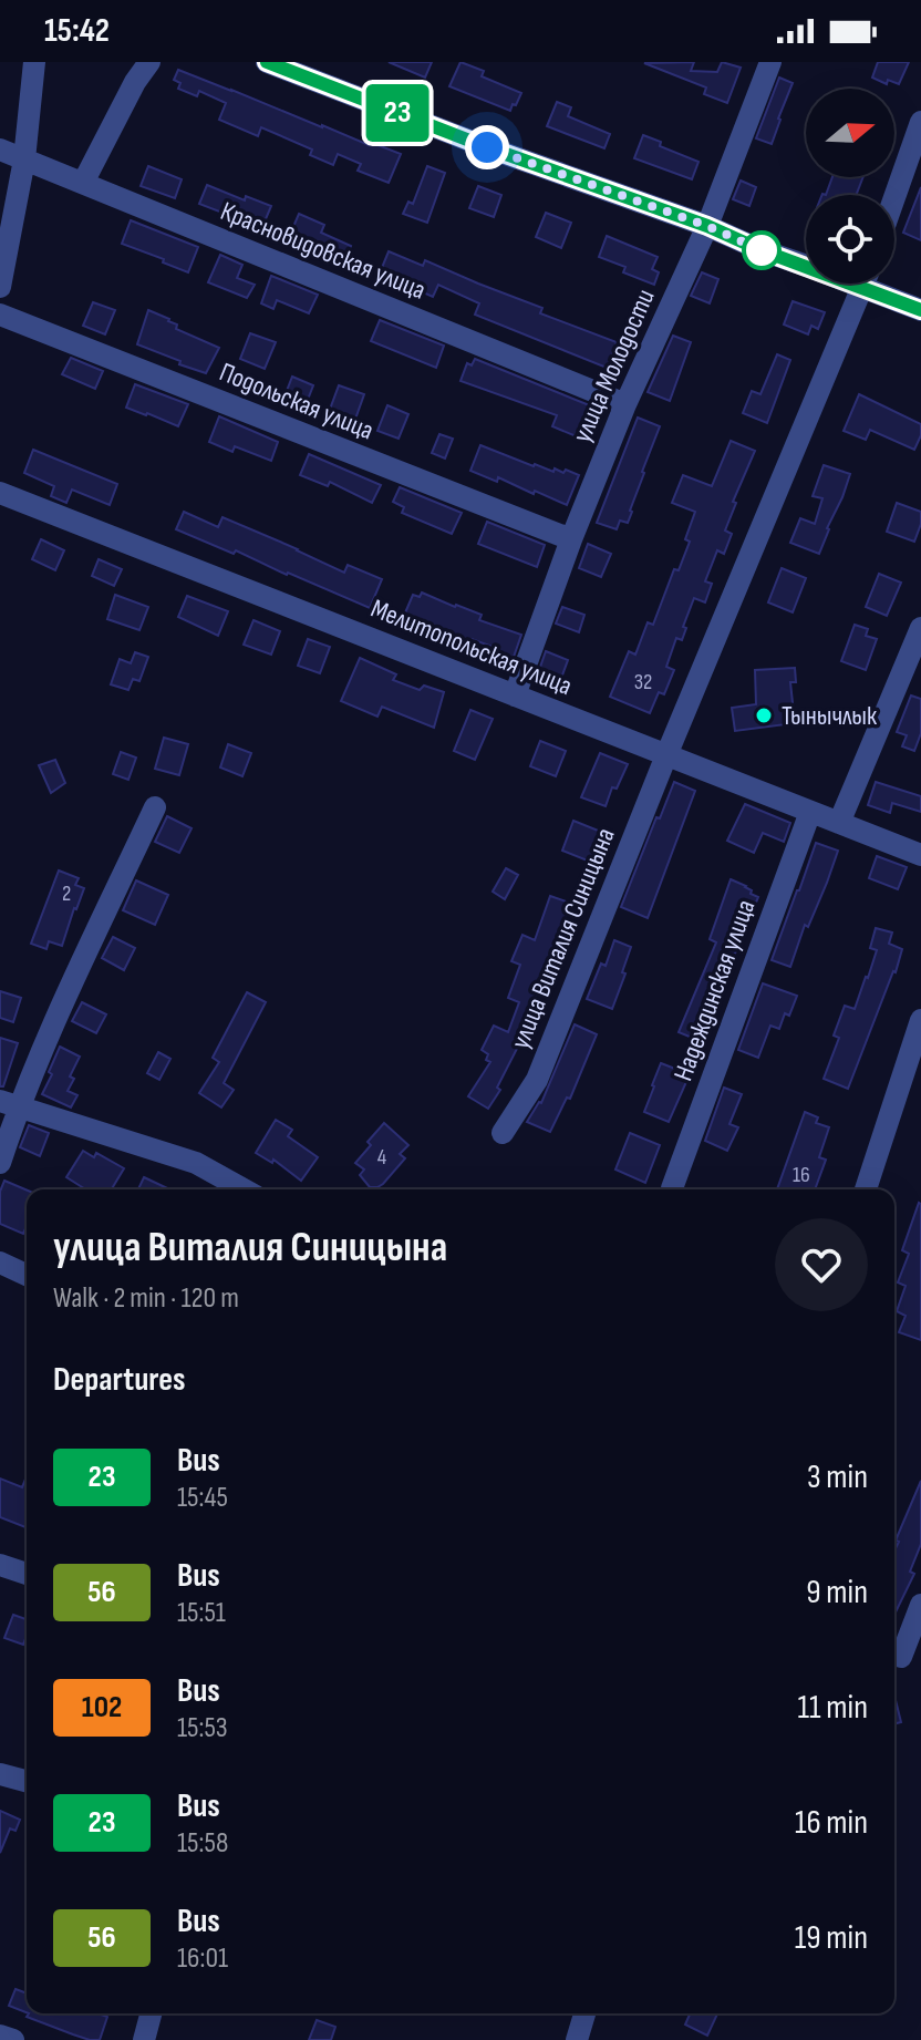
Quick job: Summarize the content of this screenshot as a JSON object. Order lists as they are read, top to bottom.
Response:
{
  "streets": {
    "street": [
      "Красновидовская улица",
      "улица Молодости",
      "Подольская улица",
      "Мелитопольская улица",
      "улица Виталия Синицына",
      "Надеждинская улица"
    ]
  },
  "crossings": [
    ["Красновидовская улица", "улица Молодости"],
    ["улица Молодости", "Подольская улица"],
    ["улица Молодости", "Мелитопольская улица"],
    ["Мелитопольская улица", "улица Виталия Синицына"],
    ["Мелитопольская улица", "Надеждинская улица"]
  ],
  "places": ["Тынычлык"],
  "lines": ["bus line 23"],
  "house_numbers": [
    "32",
    "2",
    "4",
    "16"
  ],
  "north": "right",
  "page": {
    "status": "15:42",
    "on_map": "23",
    "heading": [
      ["улица Виталия Синицына", "Walk · 2 min · 120 m"],
      "Departures"
    ],
    "list": [
      {
        "mark": "23",
        "name": "Bus",
        "note": "15:45",
        "value": "3 min"
      },
      {
        "mark": "56",
        "name": "Bus",
        "note": "15:51",
        "value": "9 min"
      },
      {
        "mark": "102",
        "name": "Bus",
        "note": "15:53",
        "value": "11 min"
      },
      {
        "mark": "23",
        "name": "Bus",
        "note": "15:58",
        "value": "16 min"
      },
      {
        "mark": "56",
        "name": "Bus",
        "note": "16:01",
        "value": "19 min"
      }
    ]
  }
}
